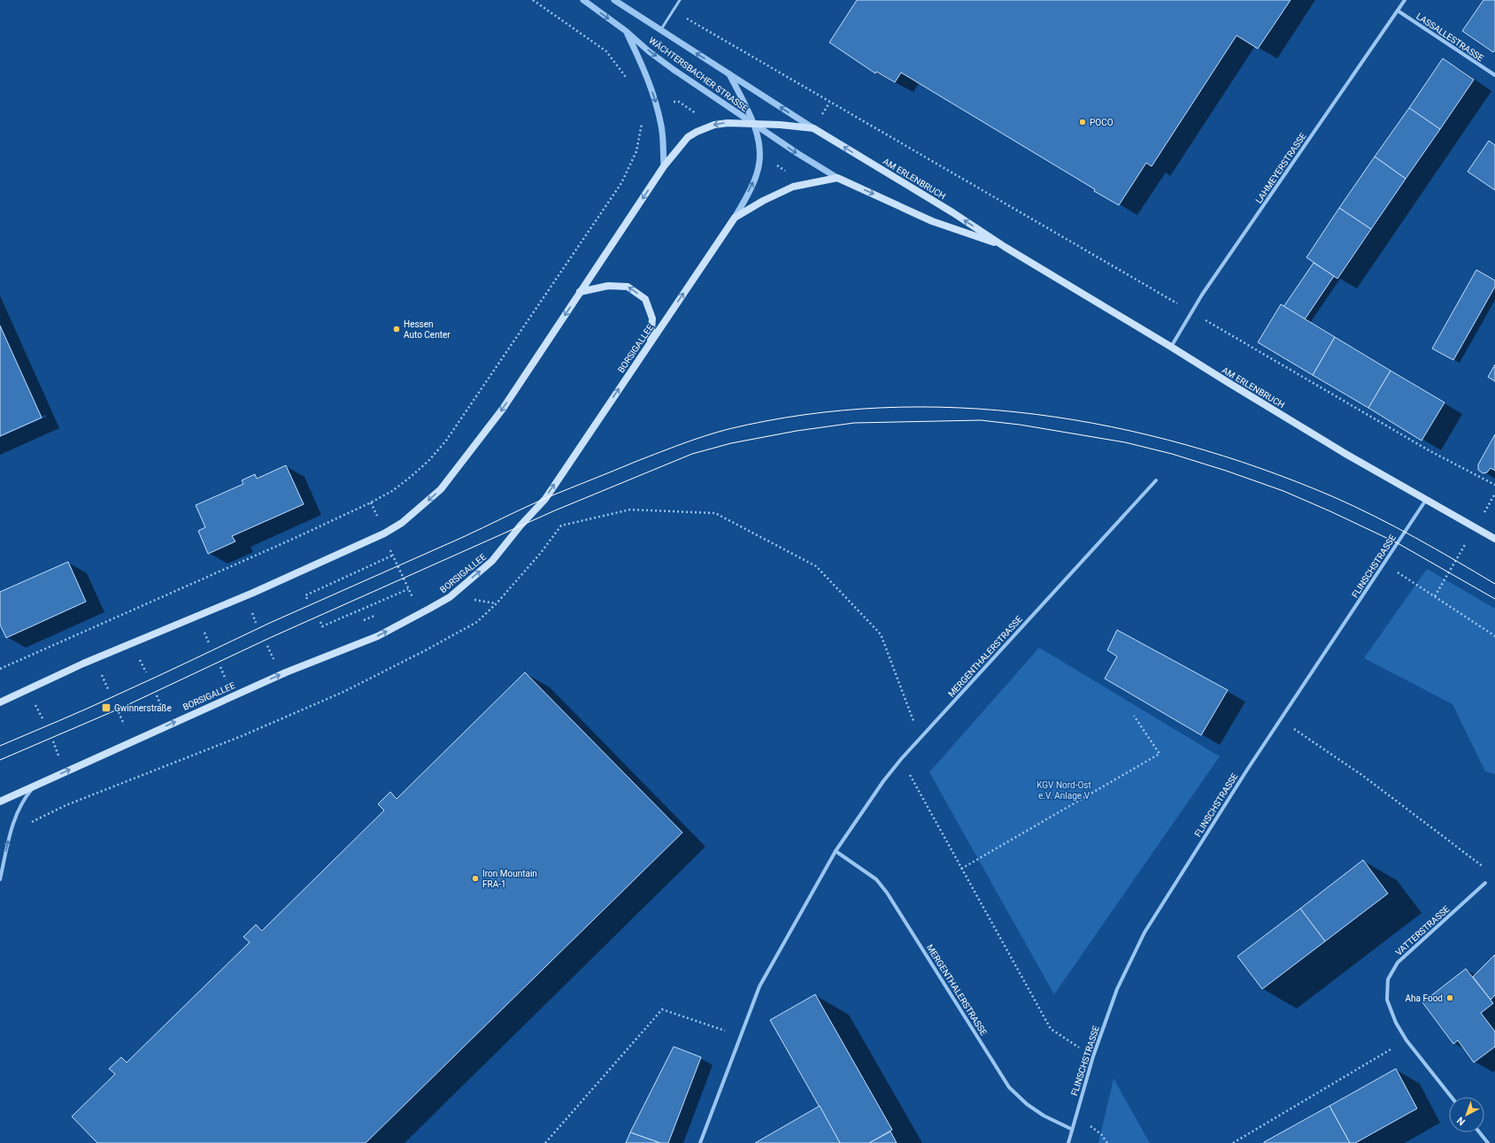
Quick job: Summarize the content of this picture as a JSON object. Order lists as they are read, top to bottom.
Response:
{
  "streets": {
    "main road": ["AM ERLENBRUCH", "BORSIGALLEE"],
    "street": [
      "LASSALLESTRASSE",
      "WÄCHTERSBACHER STRASSE",
      "LAHMEYERSTRASSE",
      "FLINSCHSTRASSE",
      "MERGENTHALERSTRASSE",
      "VATTERSTRASSE"
    ]
  },
  "crossings": [
    ["LASSALLESTRASSE", "LAHMEYERSTRASSE"],
    ["WÄCHTERSBACHER STRASSE", "AM ERLENBRUCH"],
    ["WÄCHTERSBACHER STRASSE", "BORSIGALLEE"],
    ["LAHMEYERSTRASSE", "AM ERLENBRUCH"],
    ["AM ERLENBRUCH", "BORSIGALLEE"],
    ["AM ERLENBRUCH", "FLINSCHSTRASSE"],
    ["FLINSCHSTRASSE", "MERGENTHALERSTRASSE"]
  ],
  "one_way": ["BORSIGALLEE"],
  "parks": ["KGV Nord-Ost e.V. Anlage V"],
  "places": {
    "other": [
      "POCO",
      "Hessen Auto Center",
      "Iron Mountain FRA-1",
      "Aha Food"
    ],
    "transit": ["Gwinnerstraße"]
  },
  "north": "bottom left"
}
